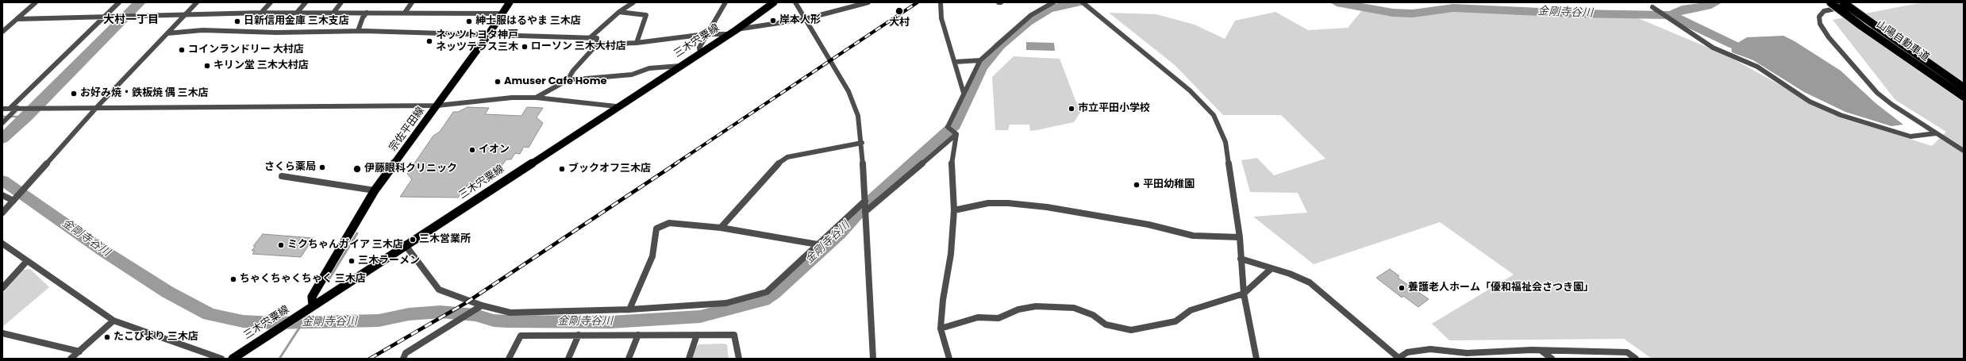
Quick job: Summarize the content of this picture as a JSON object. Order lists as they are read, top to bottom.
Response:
{
  "streets": {
    "highway": ["山陽自動車道"],
    "main road": ["三木宍粟線", "宗佐平田線"]
  },
  "crossings": [
    ["三木宍粟線", "宗佐平田線"]
  ],
  "districts": ["大村一丁目"],
  "water": ["金剛寺谷川"],
  "places": [
    "大村",
    "岸本人形",
    "日新信用金庫 三木支店",
    "紳士服はるやま 三木店",
    "ネッツトヨタ神戸 ネッツテラス三木",
    "ローソン 三木大村店",
    "コインランドリー 大村店",
    "キリン堂 三木大村店",
    "Amuser Cafe Home",
    "お好み焼・鉄板焼 偶 三木店",
    "市立平田小学校",
    "イオン",
    "さくら薬局",
    "伊藤眼科クリニック",
    "ブックオフ三木店",
    "平田幼稚園",
    "三木営業所",
    "ミクちゃんガイア 三木店",
    "三木ラーメン",
    "ちゃくちゃくちゃく 三木店",
    "養護老人ホーム「優和福祉会さつき園」",
    "たこびより 三木店"
  ]
}
